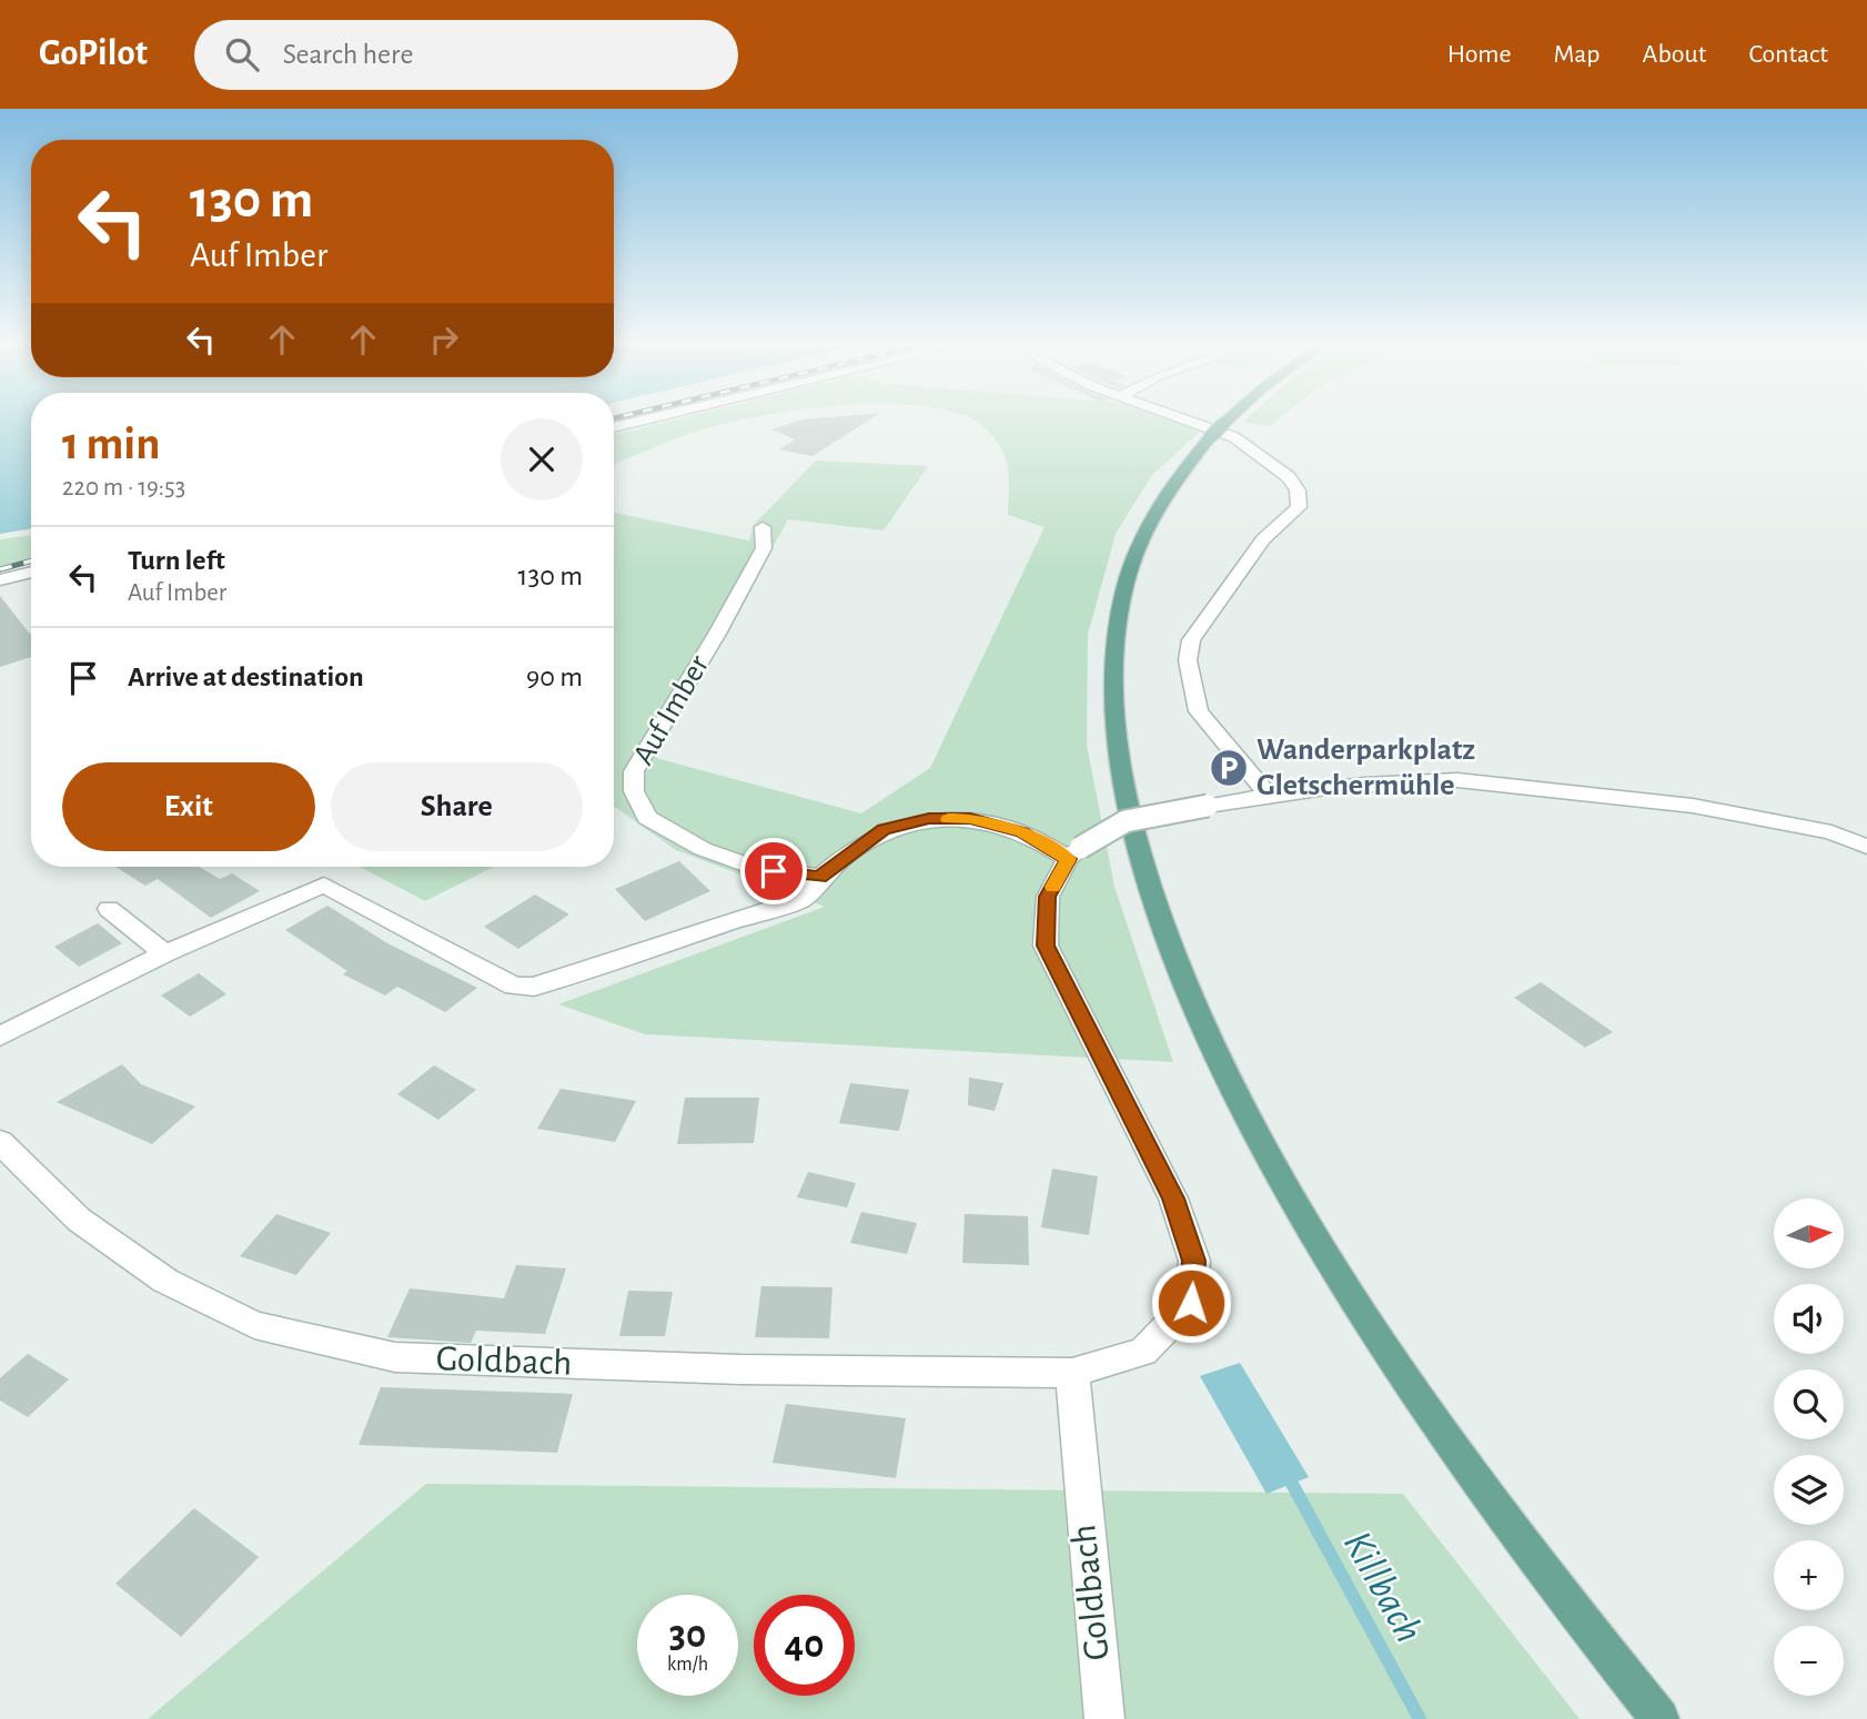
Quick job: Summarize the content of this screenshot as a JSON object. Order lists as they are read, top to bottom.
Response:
{
  "streets": {
    "street": ["Auf Imber", "Goldbach"]
  },
  "water": ["Killbach"],
  "places": {
    "parking": ["Wanderparkplatz Gletschermühle"]
  },
  "north": "right",
  "page": {
    "header": "GoPilot",
    "search": "Search here",
    "nav": [
      "Home",
      "Map",
      "About",
      "Contact"
    ],
    "turn": ["130 m", "Auf Imber"],
    "heading": ["1 min", "220 m · 19:53"],
    "list": [
      {
        "name": "Turn left",
        "note": "Auf Imber",
        "value": "130 m"
      },
      {
        "name": "Arrive at destination",
        "value": "90 m"
      }
    ],
    "buttons": ["Exit", "Share"],
    "map_buttons": ["+", "−"],
    "speed": "30 km/h",
    "limit": "40"
  }
}
